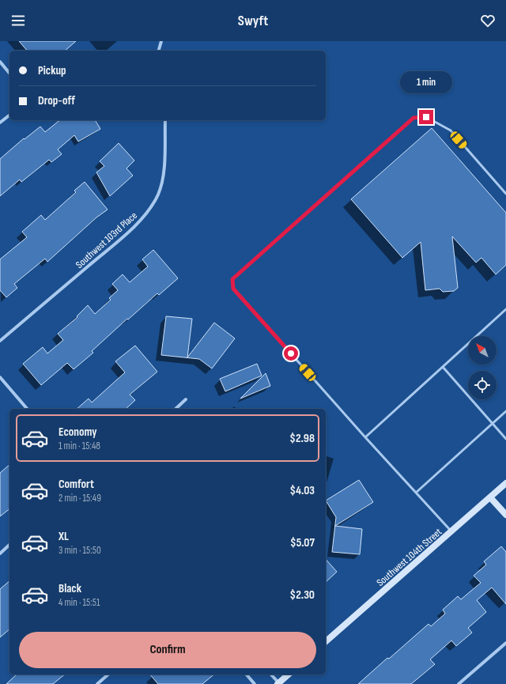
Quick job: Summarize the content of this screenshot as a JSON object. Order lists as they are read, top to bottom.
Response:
{
  "streets": {
    "main road": ["Southwest 104th Street"],
    "street": ["Southwest 103rd Place"]
  },
  "north": "top left",
  "page": {
    "header": "Swyft",
    "banner": ["Pickup", "Drop-off"],
    "bubble": "1 min",
    "list": [
      {
        "name": "Economy",
        "note": "1 min · 15:48",
        "value": "$2.98"
      },
      {
        "name": "Comfort",
        "note": "2 min · 15:49",
        "value": "$4.03"
      },
      {
        "name": "XL",
        "note": "3 min · 15:50",
        "value": "$5.07"
      },
      {
        "name": "Black",
        "note": "4 min · 15:51",
        "value": "$2.30"
      }
    ],
    "buttons": "Confirm"
  }
}
